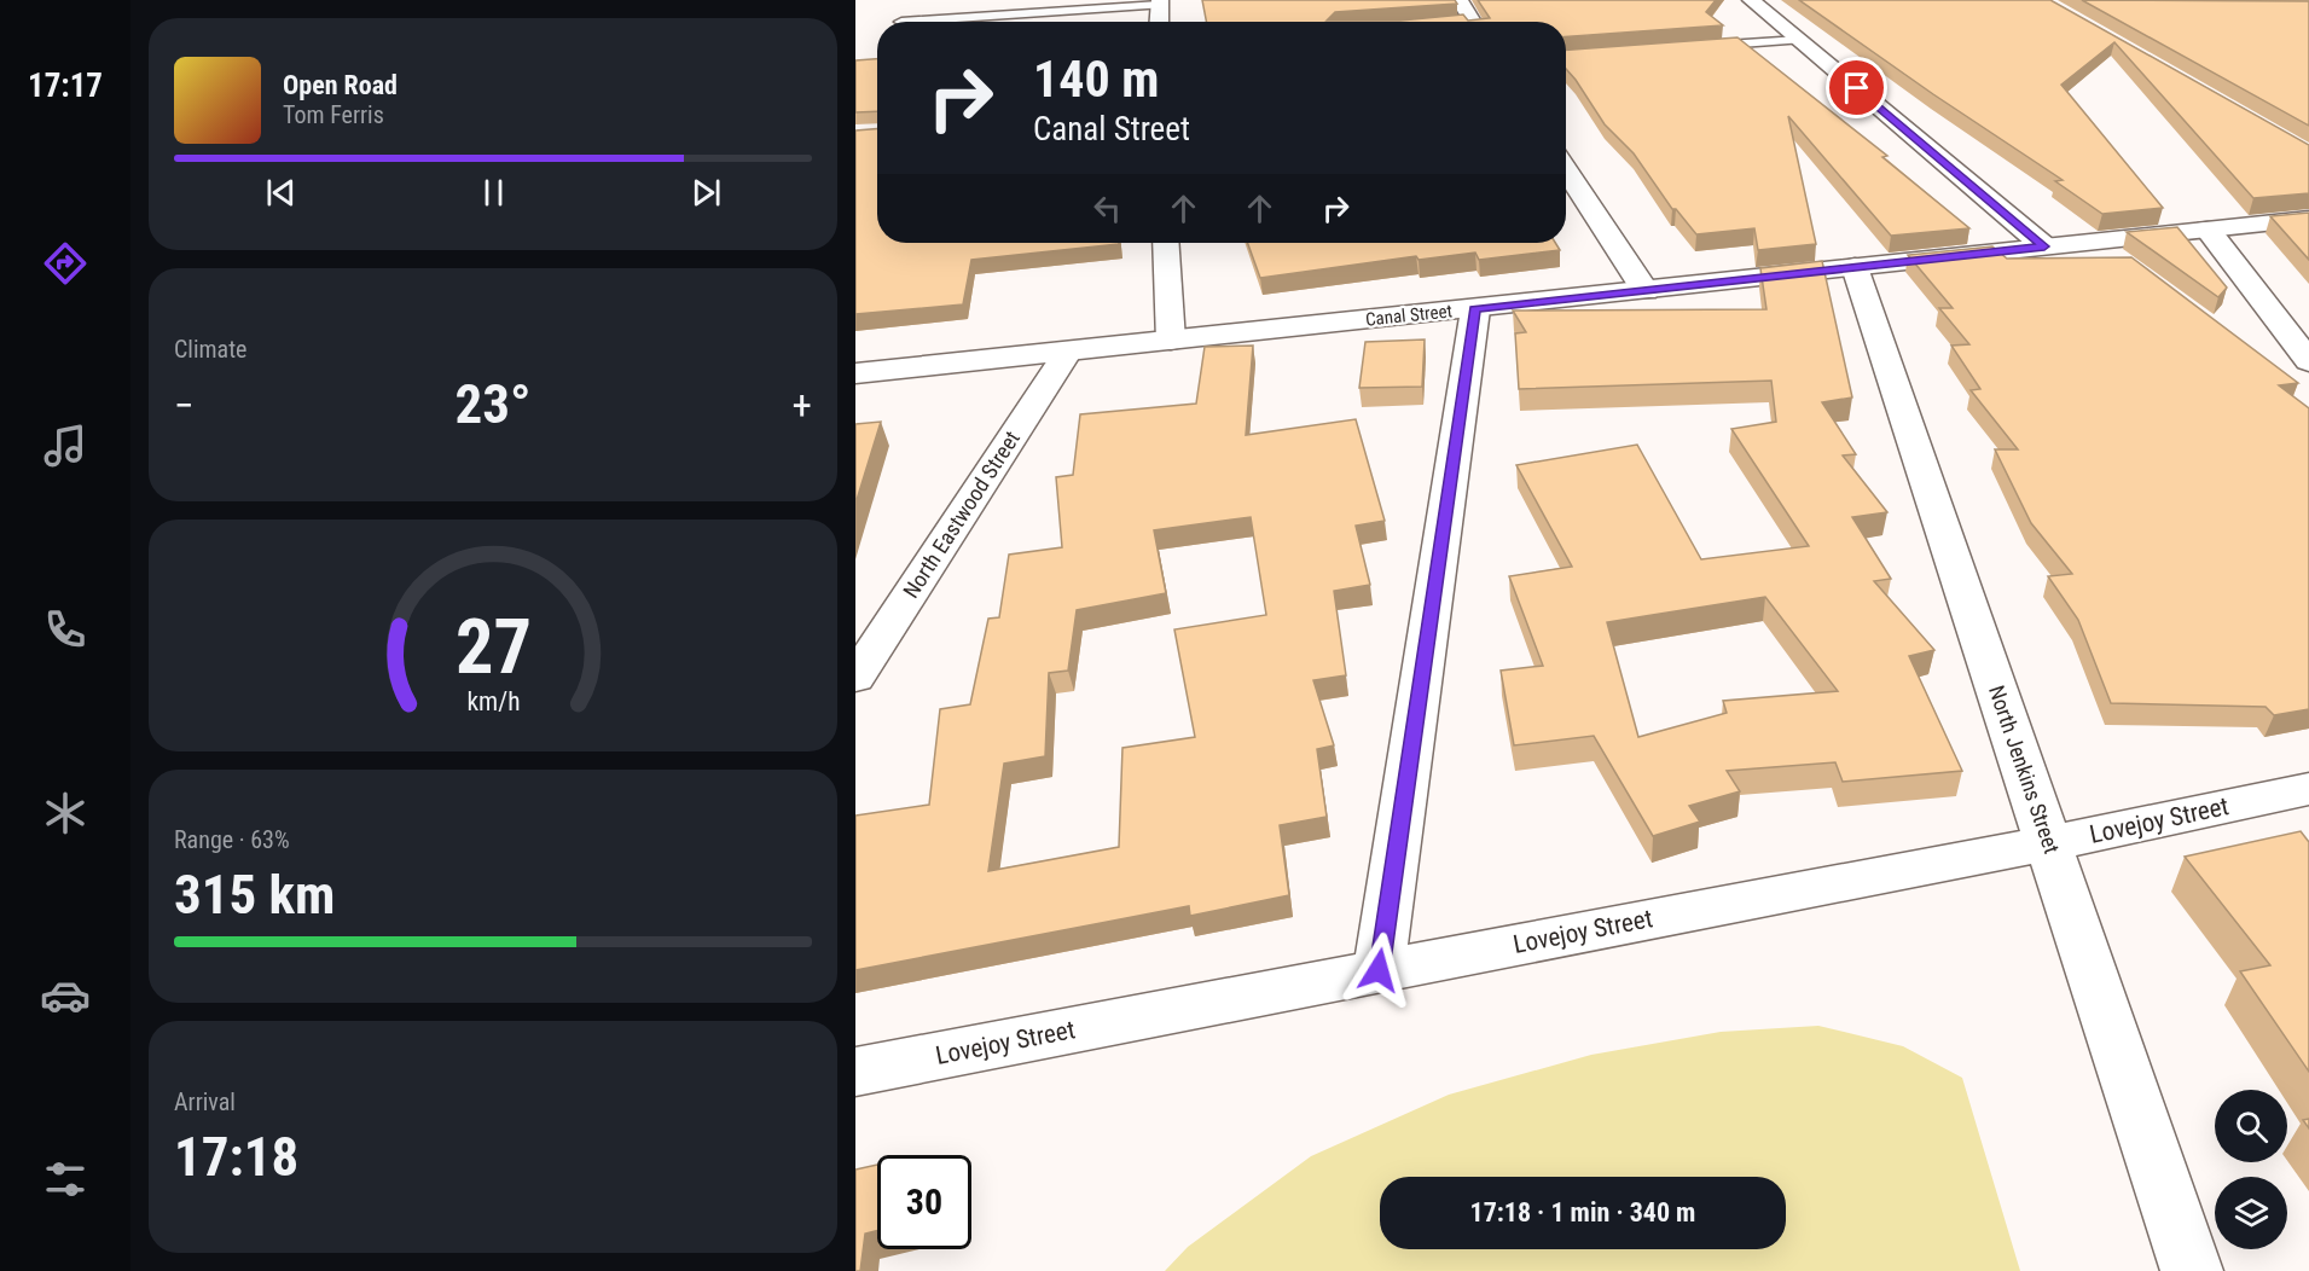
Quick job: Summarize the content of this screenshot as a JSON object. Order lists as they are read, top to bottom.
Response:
{
  "streets": {
    "street": [
      "Canal Street",
      "North Eastwood Street",
      "North Jenkins Street",
      "Lovejoy Street"
    ]
  },
  "crossings": [
    ["Canal Street", "North Eastwood Street"],
    ["Canal Street", "North Jenkins Street"],
    ["North Jenkins Street", "Lovejoy Street"]
  ],
  "page": {
    "tabs": "17:17",
    "turn": ["140 m", "Canal Street"],
    "song": ["Open Road", "Tom Ferris"],
    "tile": [
      "Climate",
      ["Range · 63%", "315 km"],
      ["Arrival", "17:18"]
    ],
    "heat": ["−", "23°", "+"],
    "limit": "30",
    "trip": "17:18 · 1 min · 340 m",
    "gauge": ["27", "km/h"]
  }
}
